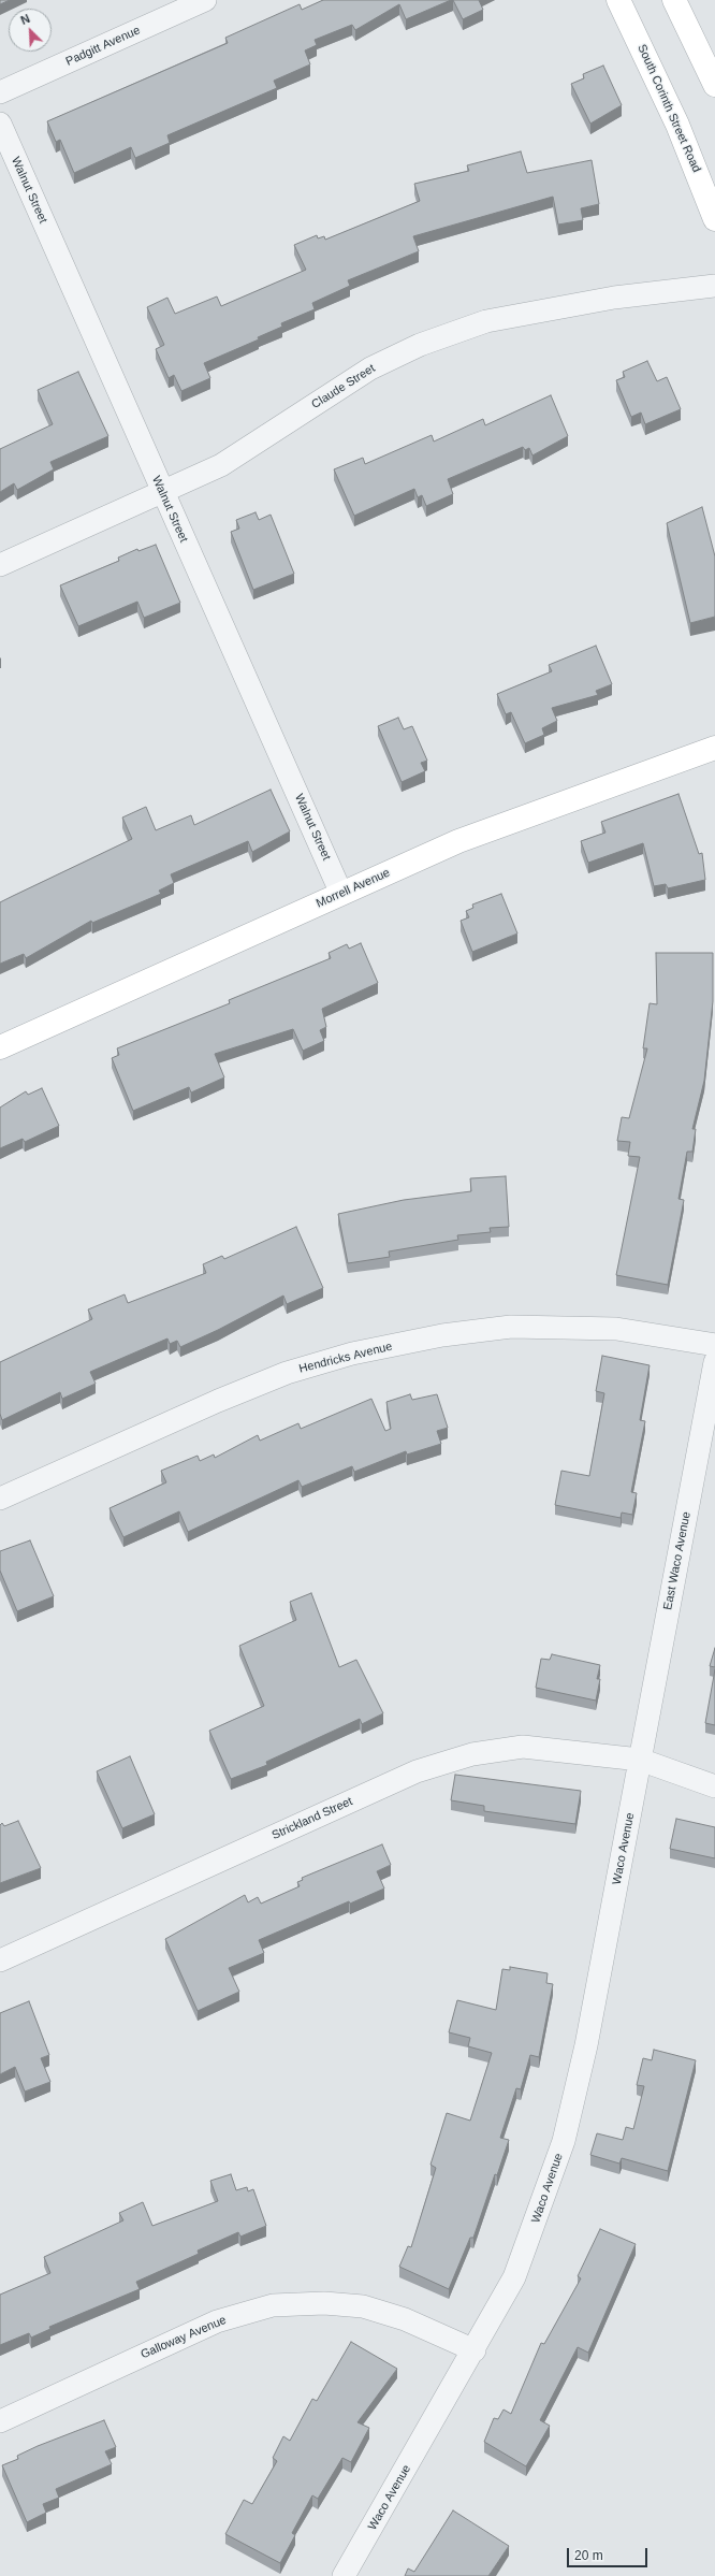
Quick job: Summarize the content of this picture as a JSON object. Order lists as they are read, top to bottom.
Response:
{
  "streets": {
    "street": [
      "Padgitt Avenue",
      "South Corinth Street Road",
      "Walnut Street",
      "Claude Street",
      "Morrell Avenue",
      "Hendricks Avenue",
      "East Waco Avenue",
      "Strickland Street",
      "Waco Avenue",
      "Galloway Avenue"
    ]
  },
  "crossings": [
    ["Walnut Street", "Claude Street"],
    ["Walnut Street", "Morrell Avenue"],
    ["East Waco Avenue", "Strickland Street"],
    ["East Waco Avenue", "Waco Avenue"],
    ["Strickland Street", "Waco Avenue"],
    ["Waco Avenue", "Galloway Avenue"]
  ],
  "scale_bar": "20 m",
  "north": "top left"
}
